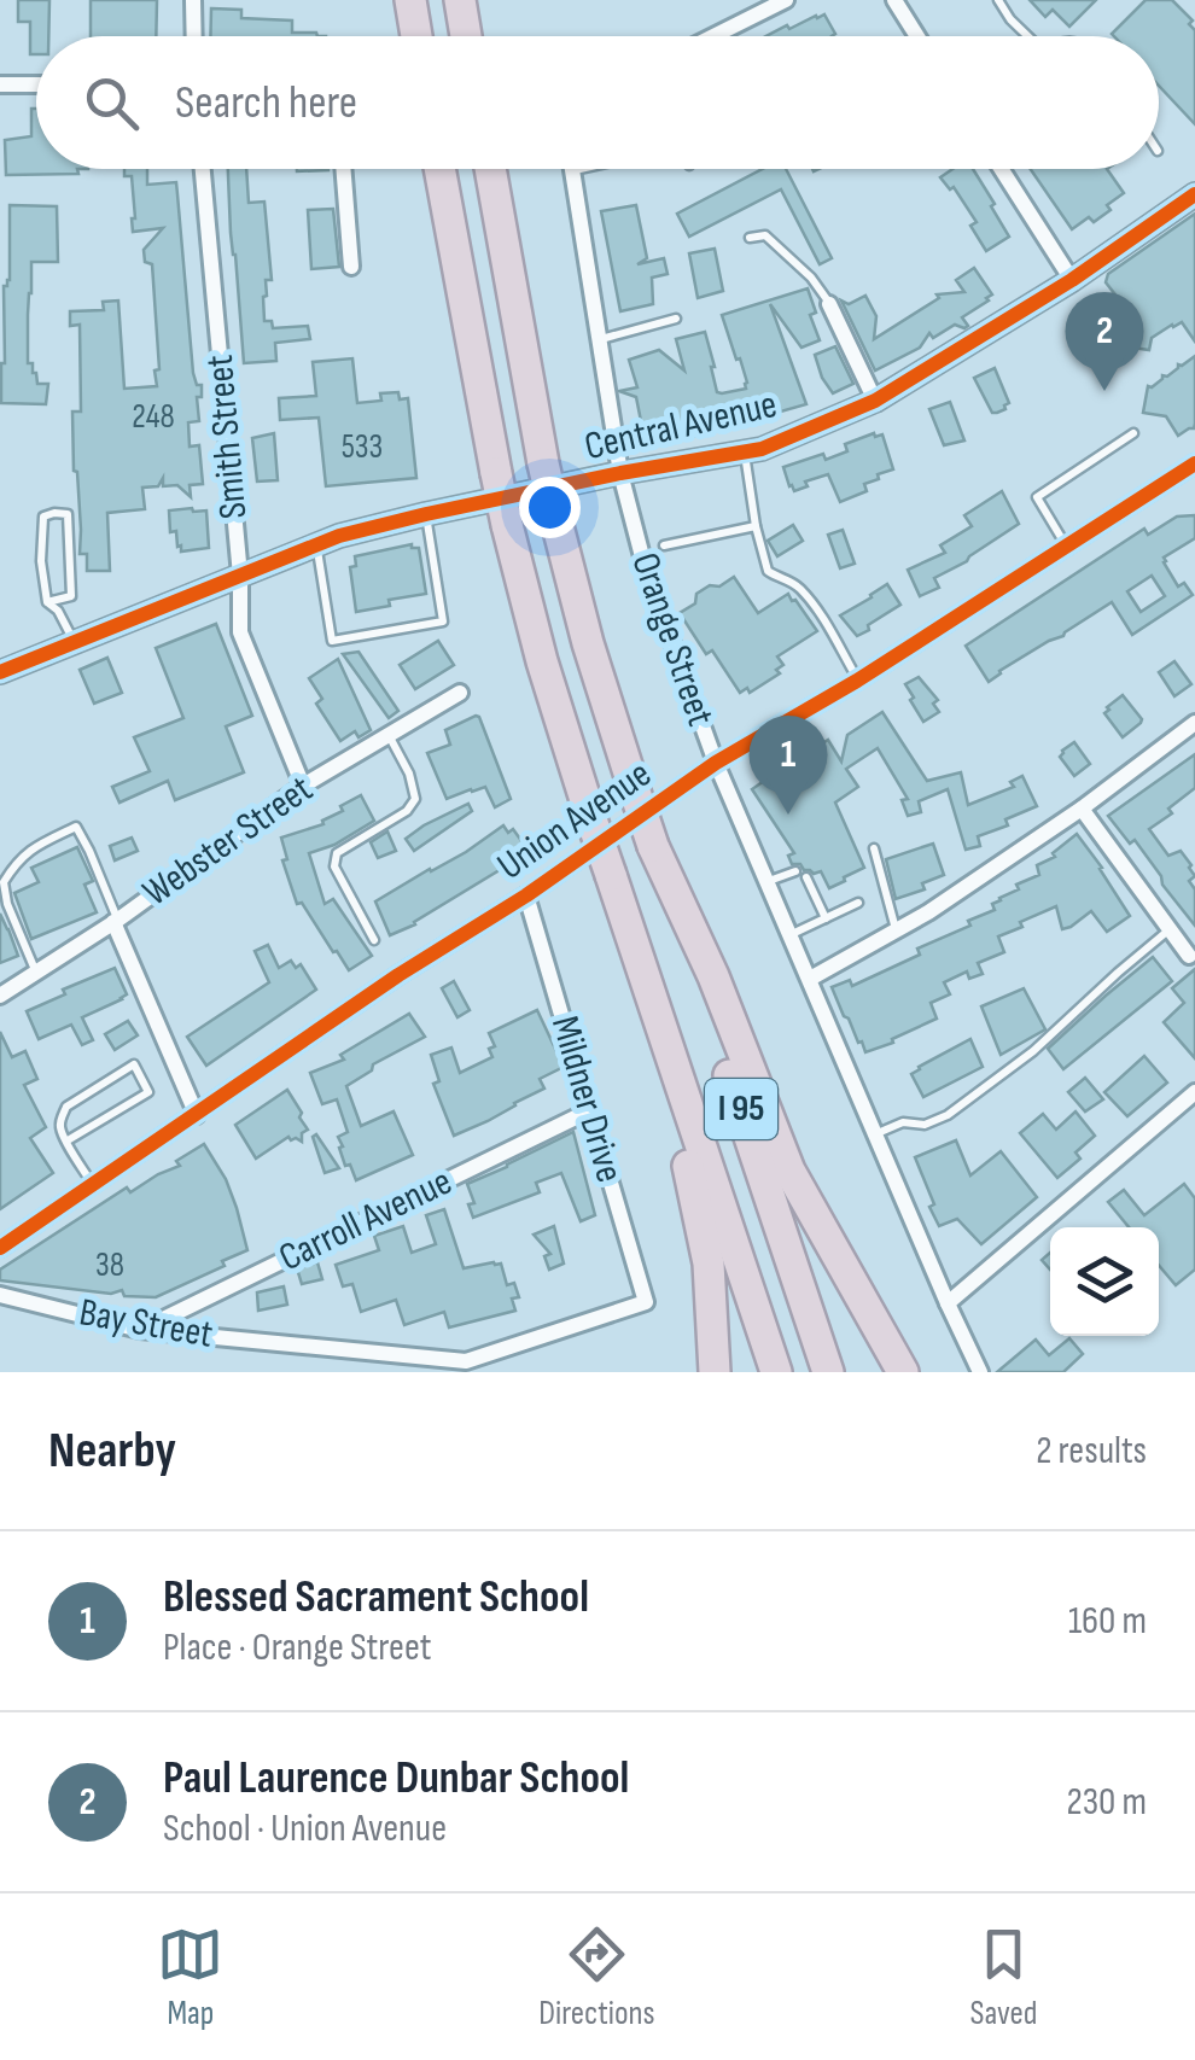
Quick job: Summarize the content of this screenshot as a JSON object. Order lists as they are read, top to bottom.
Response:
{
  "streets": {
    "highway": ["I 95"],
    "street": [
      "Central Avenue",
      "Smith Street",
      "Orange Street",
      "Union Avenue",
      "Webster Street",
      "Mildner Drive",
      "Carroll Avenue",
      "Bay Street"
    ]
  },
  "crossings": [
    ["Central Avenue", "Smith Street"],
    ["Central Avenue", "Orange Street"],
    ["Smith Street", "Webster Street"],
    ["Orange Street", "Union Avenue"],
    ["Union Avenue", "Mildner Drive"],
    ["Mildner Drive", "Carroll Avenue"],
    ["Mildner Drive", "Bay Street"],
    ["Carroll Avenue", "Bay Street"]
  ],
  "house_numbers": ["248", "533", "38"],
  "page": {
    "search": "Search here",
    "pins": ["2", "1"],
    "heading": ["Nearby", "2 results"],
    "list": [
      {
        "mark": "1",
        "name": "Blessed Sacrament School",
        "note": "Place · Orange Street",
        "value": "160 m"
      },
      {
        "mark": "2",
        "name": "Paul Laurence Dunbar School",
        "note": "School · Union Avenue",
        "value": "230 m"
      }
    ],
    "nav": ["Map", "Directions", "Saved"]
  }
}
